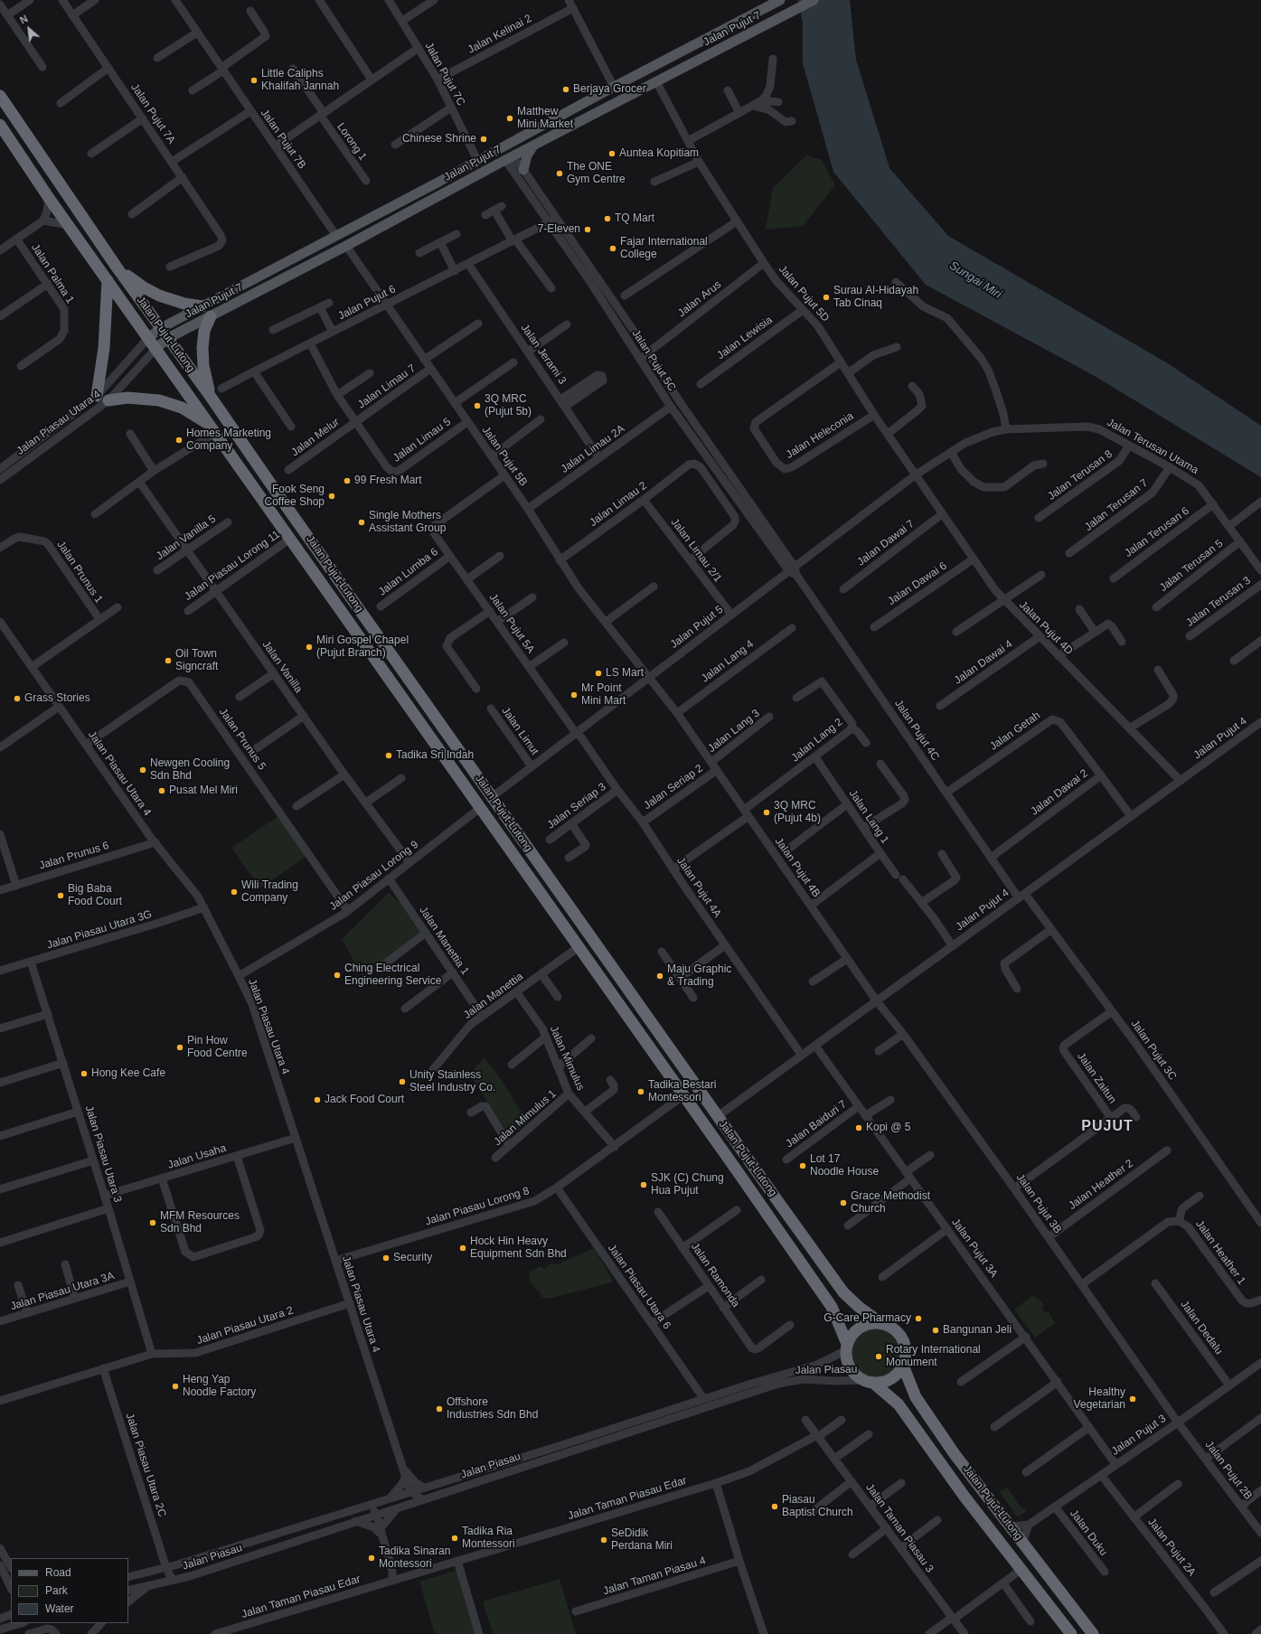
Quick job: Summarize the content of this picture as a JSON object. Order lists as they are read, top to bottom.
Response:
{
  "streets": {
    "highway": ["Jalan Pujut-Lutong"],
    "main road": ["Jalan Pujut 7"],
    "street": [
      "Jalan Kelinai 2",
      "Jalan Pujut 7C",
      "Jalan Pujut 7A",
      "Jalan Pujut 7B",
      "Lorong 1",
      "Jalan Palma 1",
      "Jalan Pujut 5D",
      "Jalan Arus",
      "Jalan Pujut 6",
      "Jalan Lewisia",
      "Jalan Jerami 3",
      "Jalan Pujut 5C",
      "Jalan Limau 7",
      "Jalan Piasau Utara 4",
      "Jalan Heleconia",
      "Jalan Melur",
      "Jalan Limau 5",
      "Jalan Terusan Utama",
      "Jalan Limau 2A",
      "Jalan Pujut 5B",
      "Jalan Terusan 8",
      "Jalan Limau 2",
      "Jalan Terusan 7",
      "Jalan Terusan 6",
      "Jalan Vanilla 5",
      "Jalan Dawai 7",
      "Jalan Limau 2/1",
      "Jalan Piasau Lorong 11",
      "Jalan Terusan 5",
      "Jalan Prunus 1",
      "Jalan Lumba 6",
      "Jalan Dawai 6",
      "Jalan Terusan 3",
      "Jalan Pujut 5A",
      "Jalan Pujut 5",
      "Jalan Pujut 4D",
      "Jalan Lang 4",
      "Jalan Dawai 4",
      "Jalan Vanilla",
      "Jalan Pujut 4C",
      "Jalan Limut",
      "Jalan Lang 3",
      "Jalan Getah",
      "Jalan Pujut 4",
      "Jalan Prunus 5",
      "Jalan Lang 2",
      "Jalan Seriap 2",
      "Jalan Dawai 2",
      "Jalan Seriap 3",
      "Jalan Lang 1",
      "Jalan Prunus 6",
      "Jalan Pujut 4B",
      "Jalan Piasau Lorong 9",
      "Jalan Pujut 4A",
      "Jalan Piasau Utara 3G",
      "Jalan Manettia 1",
      "Jalan Manettia",
      "Jalan Pujut 3C",
      "Jalan Mimulus",
      "Jalan Zaitun",
      "Jalan Mimulus 1",
      "Jalan Baiduri 7",
      "Jalan Piasau Utara 3",
      "Jalan Usaha",
      "Jalan Heather 2",
      "Jalan Pujut 3B",
      "Jalan Piasau Lorong 8",
      "Jalan Pujut 3A",
      "Jalan Heather 1",
      "Jalan Ramonda",
      "Jalan Piasau Utara 6",
      "Jalan Piasau Utara 3A",
      "Jalan Piasau Utara 2",
      "Jalan Dedalu",
      "Jalan Piasau",
      "Jalan Pujut 3",
      "Jalan Piasau Utara 2C",
      "Jalan Pujut 2B",
      "Jalan Taman Piasau Edar",
      "Jalan Taman Piasau 3",
      "Jalan Duku",
      "Jalan Pujut 2A",
      "Jalan Taman Piasau 4"
    ]
  },
  "crossings": [
    ["Jalan Pujut 7", "Jalan Pujut 7C"],
    ["Jalan Pujut 7", "Jalan Pujut 7B"],
    ["Jalan Pujut 7", "Jalan Pujut 5D"],
    ["Jalan Pujut 7", "Jalan Pujut-Lutong"],
    ["Jalan Pujut 7", "Jalan Pujut 5C"],
    ["Jalan Pujut 7", "Jalan Piasau Utara 4"],
    ["Jalan Pujut 7", "Jalan Pujut 5B"],
    ["Jalan Kelinai 2", "Jalan Pujut 7C"],
    ["Jalan Pujut 5D", "Jalan Arus"],
    ["Jalan Pujut 5D", "Jalan Lewisia"],
    ["Jalan Pujut 5D", "Jalan Heleconia"],
    ["Jalan Pujut 5D", "Jalan Terusan Utama"],
    ["Jalan Pujut 5D", "Jalan Pujut 5"],
    ["Jalan Pujut 5D", "Jalan Pujut 4D"],
    ["Jalan Arus", "Jalan Pujut 5C"],
    ["Jalan Pujut 6", "Jalan Jerami 3"],
    ["Jalan Pujut 6", "Jalan Pujut 5C"],
    ["Jalan Pujut 6", "Jalan Limau 5"],
    ["Jalan Pujut 6", "Jalan Pujut 5B"],
    ["Jalan Pujut-Lutong", "Jalan Piasau Utara 4"],
    ["Jalan Pujut-Lutong", "Jalan Piasau Lorong 11"],
    ["Jalan Pujut-Lutong", "Jalan Pujut 5"],
    ["Jalan Pujut-Lutong", "Jalan Pujut 4"],
    ["Jalan Pujut-Lutong", "Jalan Piasau Lorong 9"],
    ["Jalan Pujut-Lutong", "Jalan Manettia"],
    ["Jalan Pujut-Lutong", "Jalan Piasau Lorong 8"],
    ["Jalan Pujut-Lutong", "Jalan Piasau"],
    ["Jalan Pujut-Lutong", "Jalan Pujut 3"],
    ["Jalan Jerami 3", "Jalan Limau 2A"],
    ["Jalan Pujut 5C", "Jalan Limau 2A"],
    ["Jalan Pujut 5C", "Jalan Pujut 5"],
    ["Jalan Pujut 5C", "Jalan Pujut 4C"],
    ["Jalan Limau 7", "Jalan Melur"],
    ["Jalan Limau 7", "Jalan Limau 5"],
    ["Jalan Limau 7", "Jalan Pujut 5B"],
    ["Jalan Piasau Utara 4", "Jalan Prunus 5"],
    ["Jalan Piasau Utara 4", "Jalan Prunus 6"],
    ["Jalan Piasau Utara 4", "Jalan Piasau Lorong 9"],
    ["Jalan Piasau Utara 4", "Jalan Piasau Utara 3G"],
    ["Jalan Piasau Utara 4", "Jalan Usaha"],
    ["Jalan Piasau Utara 4", "Jalan Piasau Lorong 8"],
    ["Jalan Piasau Utara 4", "Jalan Piasau Utara 2"],
    ["Jalan Piasau Utara 4", "Jalan Piasau"],
    ["Jalan Melur", "Jalan Limau 5"],
    ["Jalan Limau 5", "Jalan Pujut 5B"],
    ["Jalan Terusan Utama", "Jalan Terusan 8"],
    ["Jalan Terusan Utama", "Jalan Terusan 7"],
    ["Jalan Terusan Utama", "Jalan Terusan 6"],
    ["Jalan Terusan Utama", "Jalan Terusan 5"],
    ["Jalan Terusan Utama", "Jalan Pujut 5"],
    ["Jalan Terusan Utama", "Jalan Pujut 4D"],
    ["Jalan Limau 2A", "Jalan Pujut 5B"],
    ["Jalan Pujut 5B", "Jalan Limau 2"],
    ["Jalan Pujut 5B", "Jalan Pujut 5A"],
    ["Jalan Pujut 5B", "Jalan Pujut 5"],
    ["Jalan Pujut 5B", "Jalan Pujut 4B"],
    ["Jalan Limau 2", "Jalan Limau 2/1"],
    ["Jalan Vanilla 5", "Jalan Vanilla"],
    ["Jalan Dawai 7", "Jalan Pujut 4D"],
    ["Jalan Limau 2/1", "Jalan Pujut 5"],
    ["Jalan Piasau Lorong 11", "Jalan Vanilla"],
    ["Jalan Lumba 6", "Jalan Pujut 5A"],
    ["Jalan Dawai 6", "Jalan Pujut 4D"],
    ["Jalan Pujut 5A", "Jalan Pujut 5"],
    ["Jalan Pujut 5A", "Jalan Pujut 4A"],
    ["Jalan Pujut 5", "Jalan Pujut 4D"],
    ["Jalan Pujut 5", "Jalan Pujut 4C"],
    ["Jalan Pujut 5", "Jalan Limut"],
    ["Jalan Pujut 5", "Jalan Pujut 4B"],
    ["Jalan Pujut 5", "Jalan Pujut 4A"],
    ["Jalan Pujut 4D", "Jalan Dawai 4"],
    ["Jalan Pujut 4D", "Jalan Pujut 4"],
    ["Jalan Lang 4", "Jalan Pujut 4B"],
    ["Jalan Vanilla", "Jalan Piasau Lorong 9"],
    ["Jalan Pujut 4C", "Jalan Getah"],
    ["Jalan Pujut 4C", "Jalan Pujut 4"],
    ["Jalan Pujut 4C", "Jalan Dawai 2"],
    ["Jalan Pujut 4C", "Jalan Pujut 3C"],
    ["Jalan Lang 3", "Jalan Pujut 4B"],
    ["Jalan Getah", "Jalan Dawai 2"],
    ["Jalan Pujut 4", "Jalan Dawai 2"],
    ["Jalan Pujut 4", "Jalan Pujut 4B"],
    ["Jalan Pujut 4", "Jalan Pujut 4A"],
    ["Jalan Pujut 4", "Jalan Pujut 3C"],
    ["Jalan Pujut 4", "Jalan Pujut 3B"],
    ["Jalan Pujut 4", "Jalan Pujut 3A"],
    ["Jalan Prunus 5", "Jalan Piasau Lorong 9"],
    ["Jalan Lang 2", "Jalan Lang 1"],
    ["Jalan Lang 2", "Jalan Pujut 4B"],
    ["Jalan Lang 2", "Jalan Pujut 4A"],
    ["Jalan Seriap 2", "Jalan Pujut 4B"],
    ["Jalan Seriap 2", "Jalan Pujut 4A"],
    ["Jalan Seriap 3", "Jalan Pujut 4A"],
    ["Jalan Lang 1", "Jalan Pujut 4B"],
    ["Jalan Pujut 4B", "Jalan Pujut 3B"],
    ["Jalan Piasau Lorong 9", "Jalan Manettia 1"],
    ["Jalan Piasau Utara 3G", "Jalan Piasau Utara 3"],
    ["Jalan Manettia 1", "Jalan Manettia"],
    ["Jalan Manettia", "Jalan Mimulus"],
    ["Jalan Pujut 3C", "Jalan Zaitun"],
    ["Jalan Mimulus", "Jalan Mimulus 1"],
    ["Jalan Mimulus", "Jalan Piasau Lorong 8"],
    ["Jalan Zaitun", "Jalan Pujut 3B"],
    ["Jalan Baiduri 7", "Jalan Pujut 3A"],
    ["Jalan Piasau Utara 3", "Jalan Usaha"],
    ["Jalan Piasau Utara 3", "Jalan Piasau Utara 3A"],
    ["Jalan Piasau Utara 3", "Jalan Piasau Utara 2"],
    ["Jalan Heather 2", "Jalan Pujut 3B"],
    ["Jalan Pujut 3B", "Jalan Heather 1"],
    ["Jalan Pujut 3B", "Jalan Pujut 3"],
    ["Jalan Pujut 3B", "Jalan Pujut 2B"],
    ["Jalan Piasau Lorong 8", "Jalan Piasau Utara 6"],
    ["Jalan Pujut 3A", "Jalan Pujut 3"],
    ["Jalan Piasau Utara 6", "Jalan Piasau"],
    ["Jalan Piasau Utara 2", "Jalan Piasau Utara 2C"],
    ["Jalan Dedalu", "Jalan Pujut 3"],
    ["Jalan Piasau", "Jalan Piasau Utara 2C"],
    ["Jalan Pujut 3", "Jalan Pujut 2B"],
    ["Jalan Pujut 3", "Jalan Duku"],
    ["Jalan Pujut 3", "Jalan Pujut 2A"]
  ],
  "districts": ["PUJUT"],
  "water": ["Sungai Miri"],
  "places": [
    "Little Caliphs Khalifah Jannah",
    "Berjaya Grocer",
    "Matthew Mini Market",
    "Chinese Shrine",
    "Auntea Kopitiam",
    "The ONE Gym Centre",
    "TQ Mart",
    "7-Eleven",
    "Fajar International College",
    "Surau Al-Hidayah Tab Cinaq",
    "3Q MRC (Pujut 5b)",
    "Homes Marketing Company",
    "99 Fresh Mart",
    "Fook Seng Coffee Shop",
    "Single Mothers Assistant Group",
    "Miri Gospel Chapel (Pujut Branch)",
    "Oil Town Signcraft",
    "LS Mart",
    "Mr Point Mini Mart",
    "Grass Stories",
    "Tadika Sri Indah",
    "Newgen Cooling Sdn Bhd",
    "Pusat Mel Miri",
    "3Q MRC (Pujut 4b)",
    "Wili Trading Company",
    "Big Baba Food Court",
    "Ching Electrical Engineering Service",
    "Maju Graphic & Trading",
    "Pin How Food Centre",
    "Hong Kee Cafe",
    "Unity Stainless Steel Industry Co.",
    "Tadika Bestari Montessori",
    "Jack Food Court",
    "Kopi @ 5",
    "Lot 17 Noodle House",
    "SJK (C) Chung Hua Pujut",
    "Grace Methodist Church",
    "MFM Resources Sdn Bhd",
    "Hock Hin Heavy Equipment Sdn Bhd",
    "Security",
    "G-Care Pharmacy",
    "Bangunan Jeli",
    "Rotary International Monument",
    "Heng Yap Noodle Factory",
    "Healthy Vegetarian",
    "Offshore Industries Sdn Bhd",
    "Piasau Baptist Church",
    "Tadika Ria Montessori",
    "SeDidik Perdana Miri",
    "Tadika Sinaran Montessori"
  ],
  "legend": ["Road", "Park", "Water"],
  "north": "top left"
}
